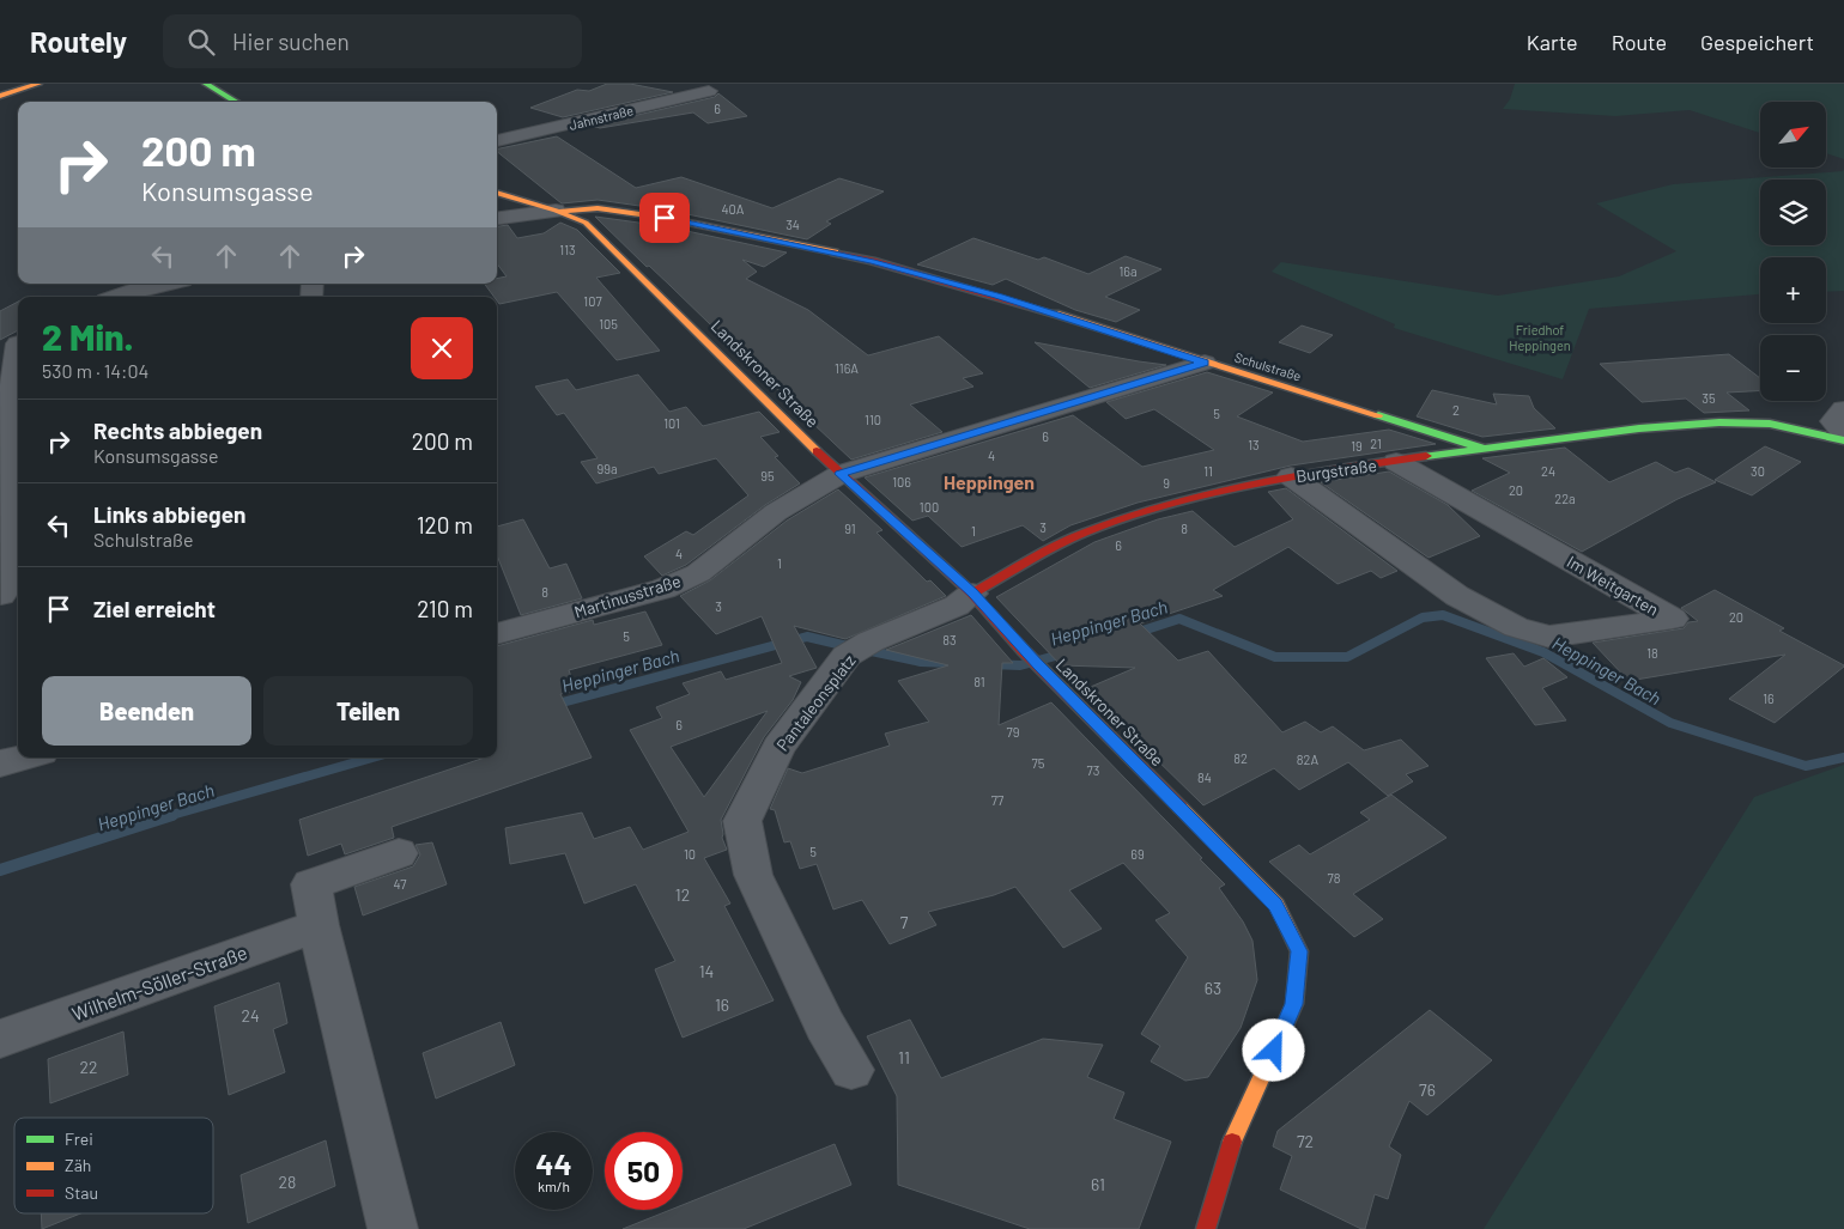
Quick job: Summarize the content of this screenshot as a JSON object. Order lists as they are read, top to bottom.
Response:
{
  "streets": {
    "main road": ["Schulstraße", "Landskroner Straße", "Burgstraße"],
    "street": [
      "Jahnstraße",
      "Im Weitgarten",
      "Martinusstraße",
      "Pantaleonsplatz",
      "Wilhelm-Söller-Straße"
    ]
  },
  "crossings": [
    ["Schulstraße", "Landskroner Straße"],
    ["Schulstraße", "Burgstraße"],
    ["Schulstraße", "Martinusstraße"],
    ["Landskroner Straße", "Burgstraße"],
    ["Landskroner Straße", "Martinusstraße"],
    ["Landskroner Straße", "Pantaleonsplatz"],
    ["Burgstraße", "Im Weitgarten"],
    ["Burgstraße", "Pantaleonsplatz"]
  ],
  "districts": ["Heppingen"],
  "water": ["Heppinger Bach"],
  "parks": ["Friedhof Heppingen"],
  "house_numbers": [
    "6",
    "40A",
    "34",
    "113",
    "16a",
    "107",
    "105",
    "116A",
    "35",
    "2",
    "5",
    "110",
    "101",
    "6",
    "21",
    "13",
    "19",
    "4",
    "99a",
    "11",
    "24",
    "30",
    "95",
    "106",
    "9",
    "20",
    "22a",
    "100",
    "3",
    "91",
    "8",
    "1",
    "6",
    "4",
    "1",
    "8",
    "3",
    "20",
    "5",
    "83",
    "18",
    "81",
    "16",
    "6",
    "79",
    "82",
    "82A",
    "75",
    "73",
    "84",
    "77",
    "5",
    "10",
    "69",
    "78",
    "47",
    "12",
    "7",
    "14",
    "63",
    "16",
    "24",
    "11",
    "22",
    "76",
    "72",
    "28",
    "61"
  ],
  "legend": ["Frei", "Zäh", "Stau"],
  "north": "top right",
  "page": {
    "header": "Routely",
    "search": "Hier suchen",
    "nav": ["Karte", "Route", "Gespeichert"],
    "map_buttons": ["+", "−"],
    "turn": ["200 m", "Konsumsgasse"],
    "heading": ["2 Min.", "530 m · 14:04"],
    "list": [
      {
        "name": "Rechts abbiegen",
        "note": "Konsumsgasse",
        "value": "200 m"
      },
      {
        "name": "Links abbiegen",
        "note": "Schulstraße",
        "value": "120 m"
      },
      {
        "name": "Ziel erreicht",
        "value": "210 m"
      }
    ],
    "buttons": ["Beenden", "Teilen"],
    "speed": "44 km/h",
    "limit": "50"
  }
}
